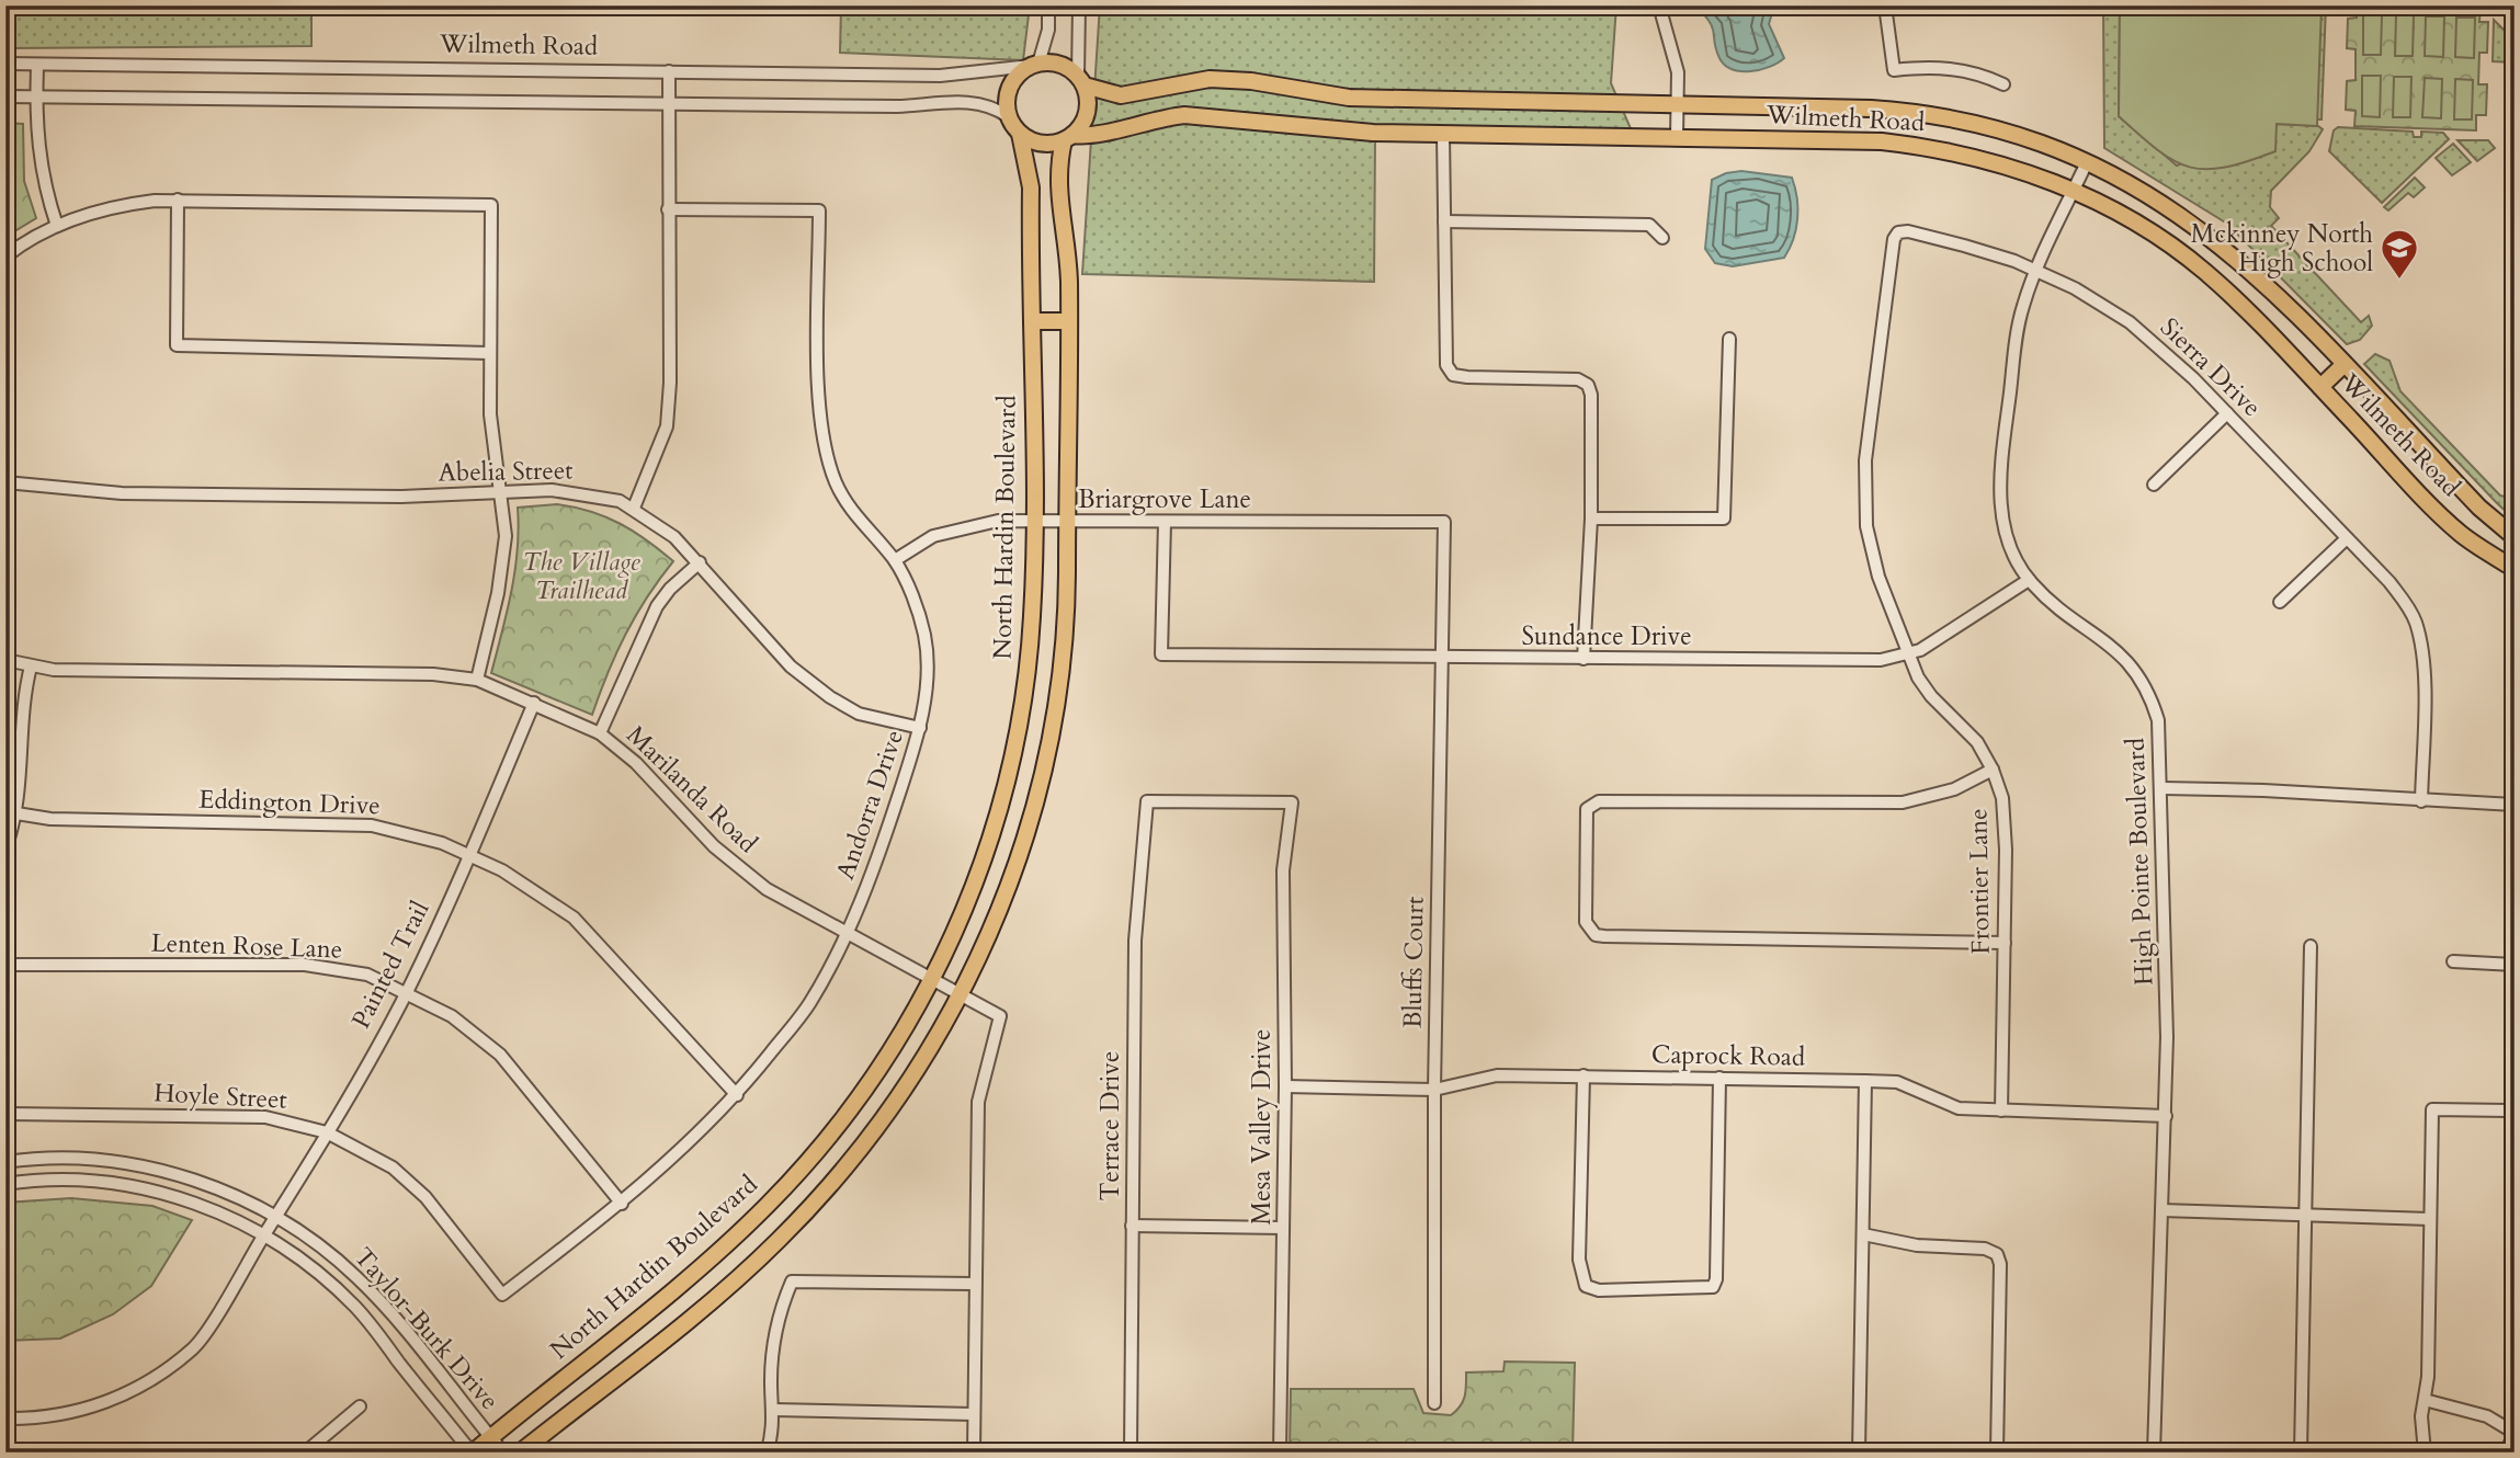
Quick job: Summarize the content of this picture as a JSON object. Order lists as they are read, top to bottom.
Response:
{
  "streets": {
    "main road": ["Wilmeth Road", "North Hardin Boulevard"],
    "street": [
      "Sierra Drive",
      "Abelia Street",
      "Briargrove Lane",
      "Sundance Drive",
      "Marilanda Road",
      "Eddington Drive",
      "Andorra Drive",
      "High Pointe Boulevard",
      "Frontier Lane",
      "Lenten Rose Lane",
      "Bluffs Court",
      "Painted Trail",
      "Caprock Road",
      "Hoyle Street",
      "Terrace Drive",
      "Mesa Valley Drive",
      "Taylor-Burk Drive"
    ]
  },
  "crossings": [
    ["Wilmeth Road", "North Hardin Boulevard"],
    ["Wilmeth Road", "High Pointe Boulevard"],
    ["Sierra Drive", "High Pointe Boulevard"],
    ["Sierra Drive", "Frontier Lane"],
    ["Abelia Street", "Andorra Drive"],
    ["Briargrove Lane", "North Hardin Boulevard"],
    ["Briargrove Lane", "Sundance Drive"],
    ["Briargrove Lane", "Andorra Drive"],
    ["Briargrove Lane", "Bluffs Court"],
    ["North Hardin Boulevard", "Marilanda Road"],
    ["North Hardin Boulevard", "Taylor-Burk Drive"],
    ["Sundance Drive", "High Pointe Boulevard"],
    ["Sundance Drive", "Frontier Lane"],
    ["Sundance Drive", "Bluffs Court"],
    ["Marilanda Road", "Andorra Drive"],
    ["Marilanda Road", "Painted Trail"],
    ["Eddington Drive", "Andorra Drive"],
    ["Eddington Drive", "Painted Trail"],
    ["Andorra Drive", "Lenten Rose Lane"],
    ["Andorra Drive", "Hoyle Street"],
    ["High Pointe Boulevard", "Caprock Road"],
    ["Frontier Lane", "Caprock Road"],
    ["Lenten Rose Lane", "Painted Trail"],
    ["Bluffs Court", "Caprock Road"],
    ["Painted Trail", "Hoyle Street"],
    ["Painted Trail", "Taylor-Burk Drive"],
    ["Caprock Road", "Mesa Valley Drive"],
    ["Terrace Drive", "Mesa Valley Drive"]
  ],
  "parks": ["The Village Trailhead"],
  "places": {
    "school or university": ["Mckinney North High School"]
  }
}
